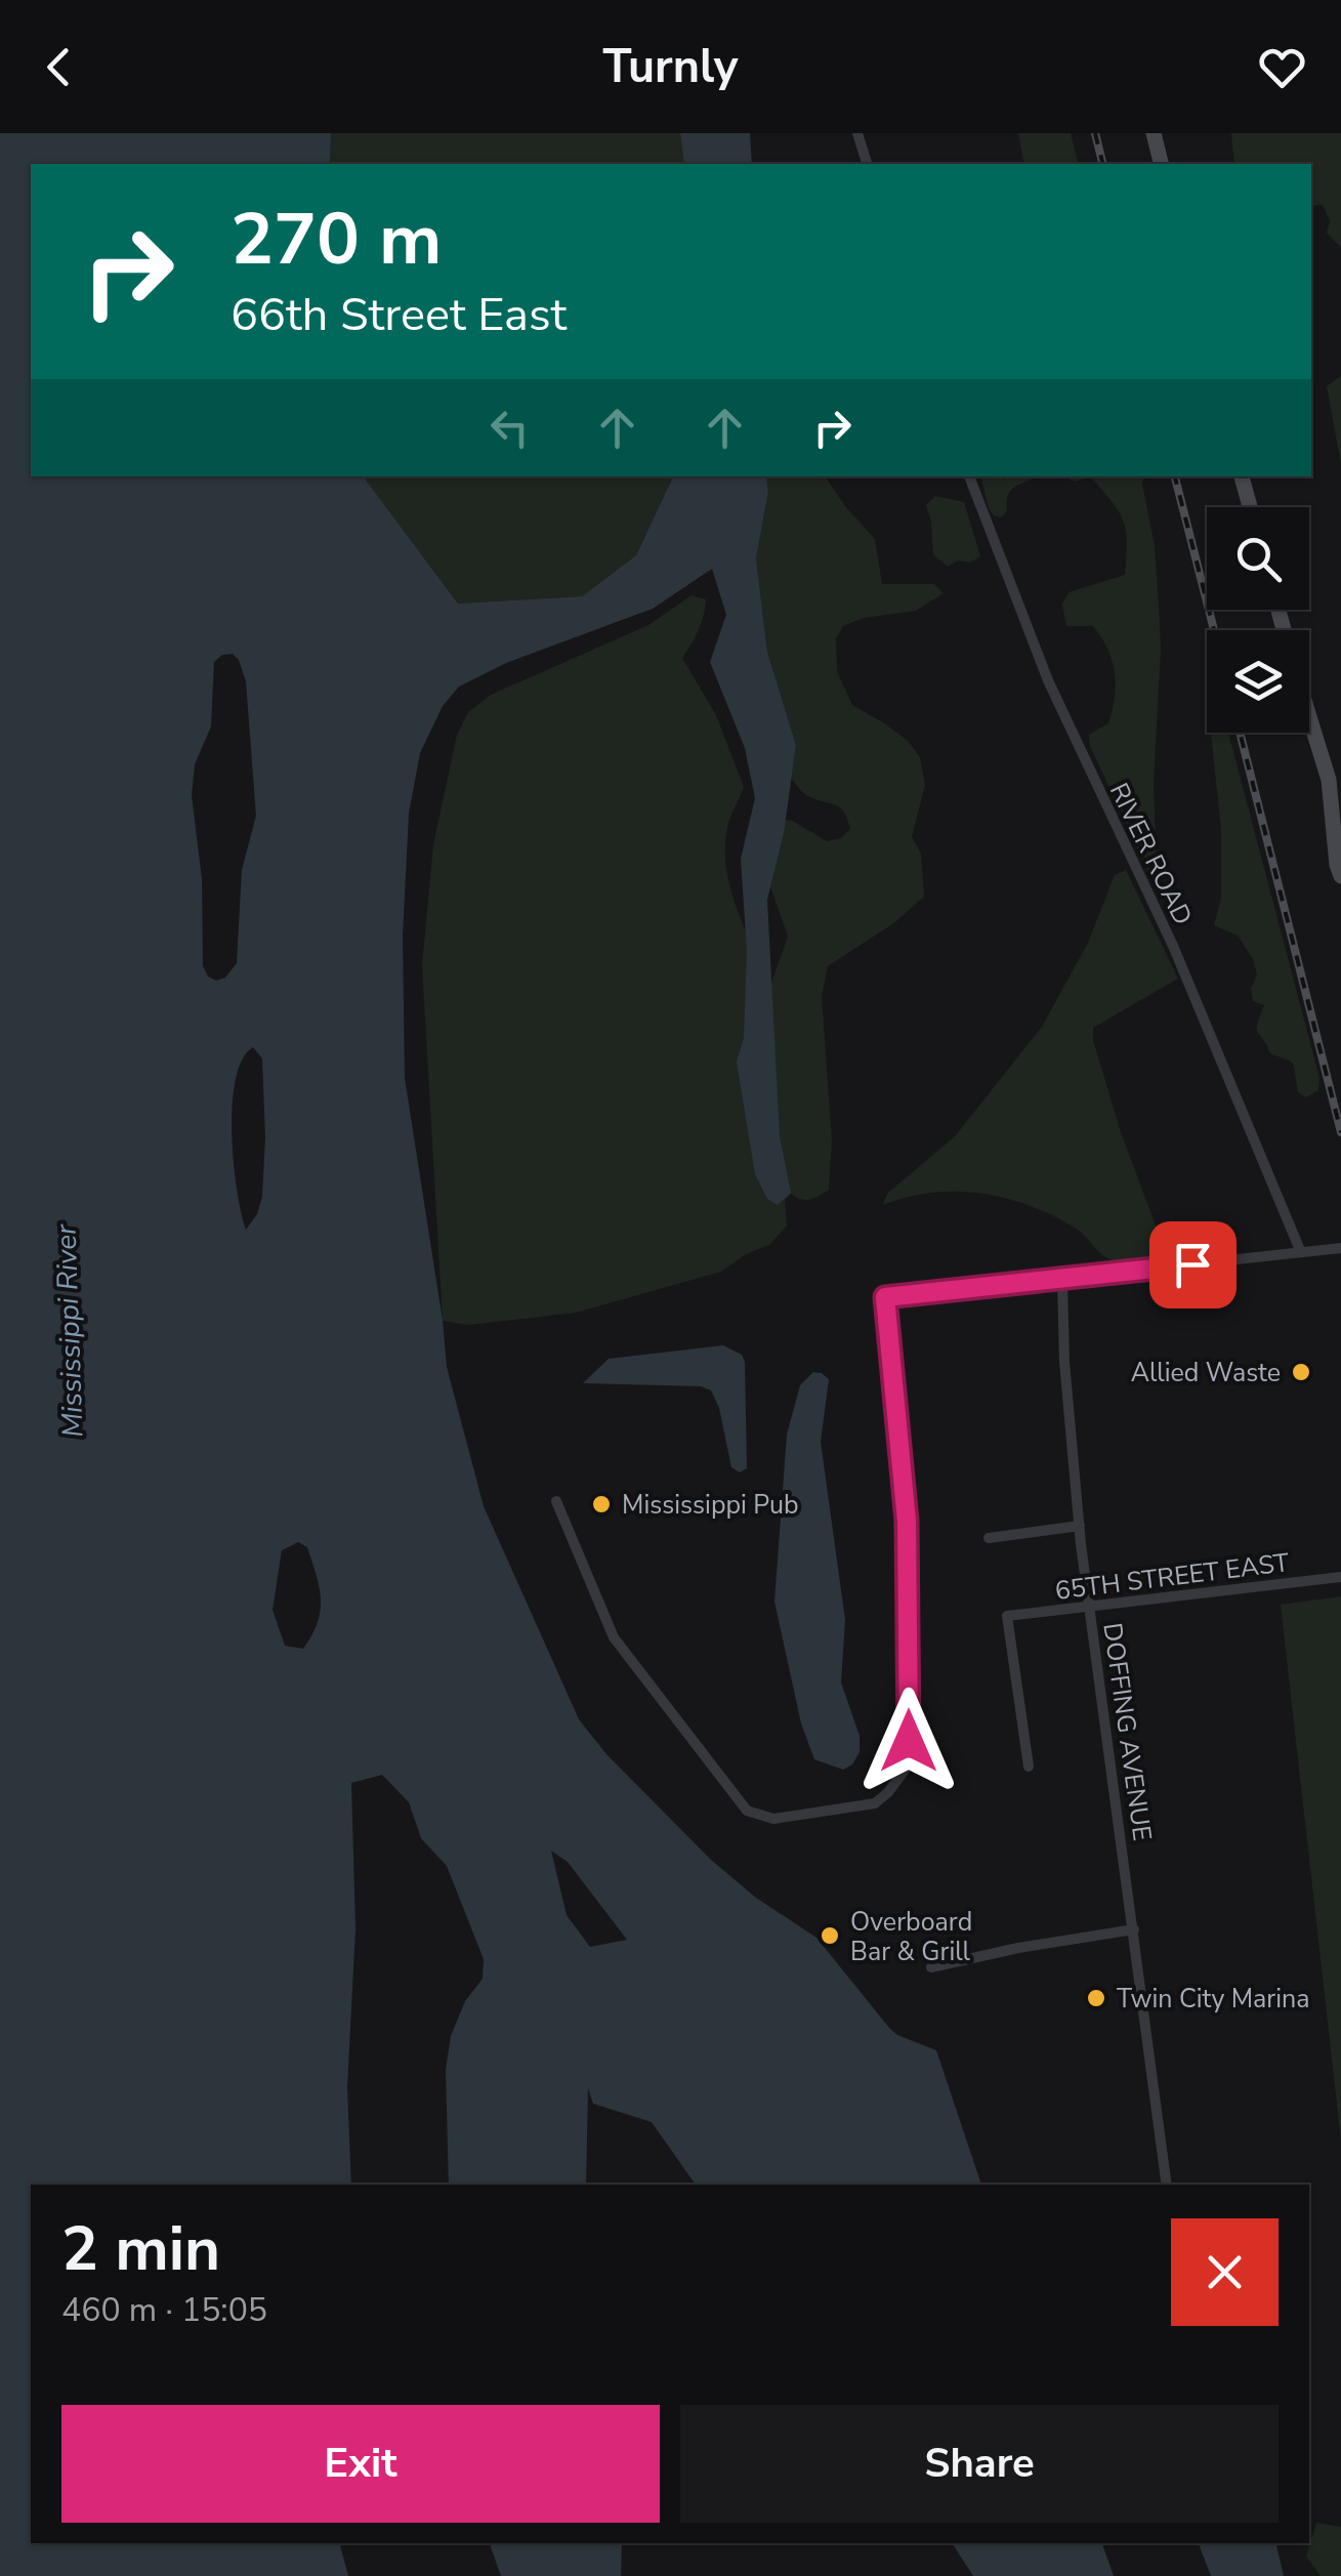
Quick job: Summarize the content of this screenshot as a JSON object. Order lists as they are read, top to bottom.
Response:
{
  "streets": {
    "street": ["RIVER ROAD", "65TH STREET EAST", "DOFFING AVENUE"]
  },
  "crossings": [
    ["65TH STREET EAST", "DOFFING AVENUE"]
  ],
  "water": ["Mississippi River"],
  "places": [
    "Allied Waste",
    "Mississippi Pub",
    "Overboard Bar & Grill",
    "Twin City Marina"
  ],
  "page": {
    "header": "Turnly",
    "turn": ["270 m", "66th Street East"],
    "heading": ["2 min", "460 m · 15:05"],
    "buttons": ["Exit", "Share"]
  }
}
